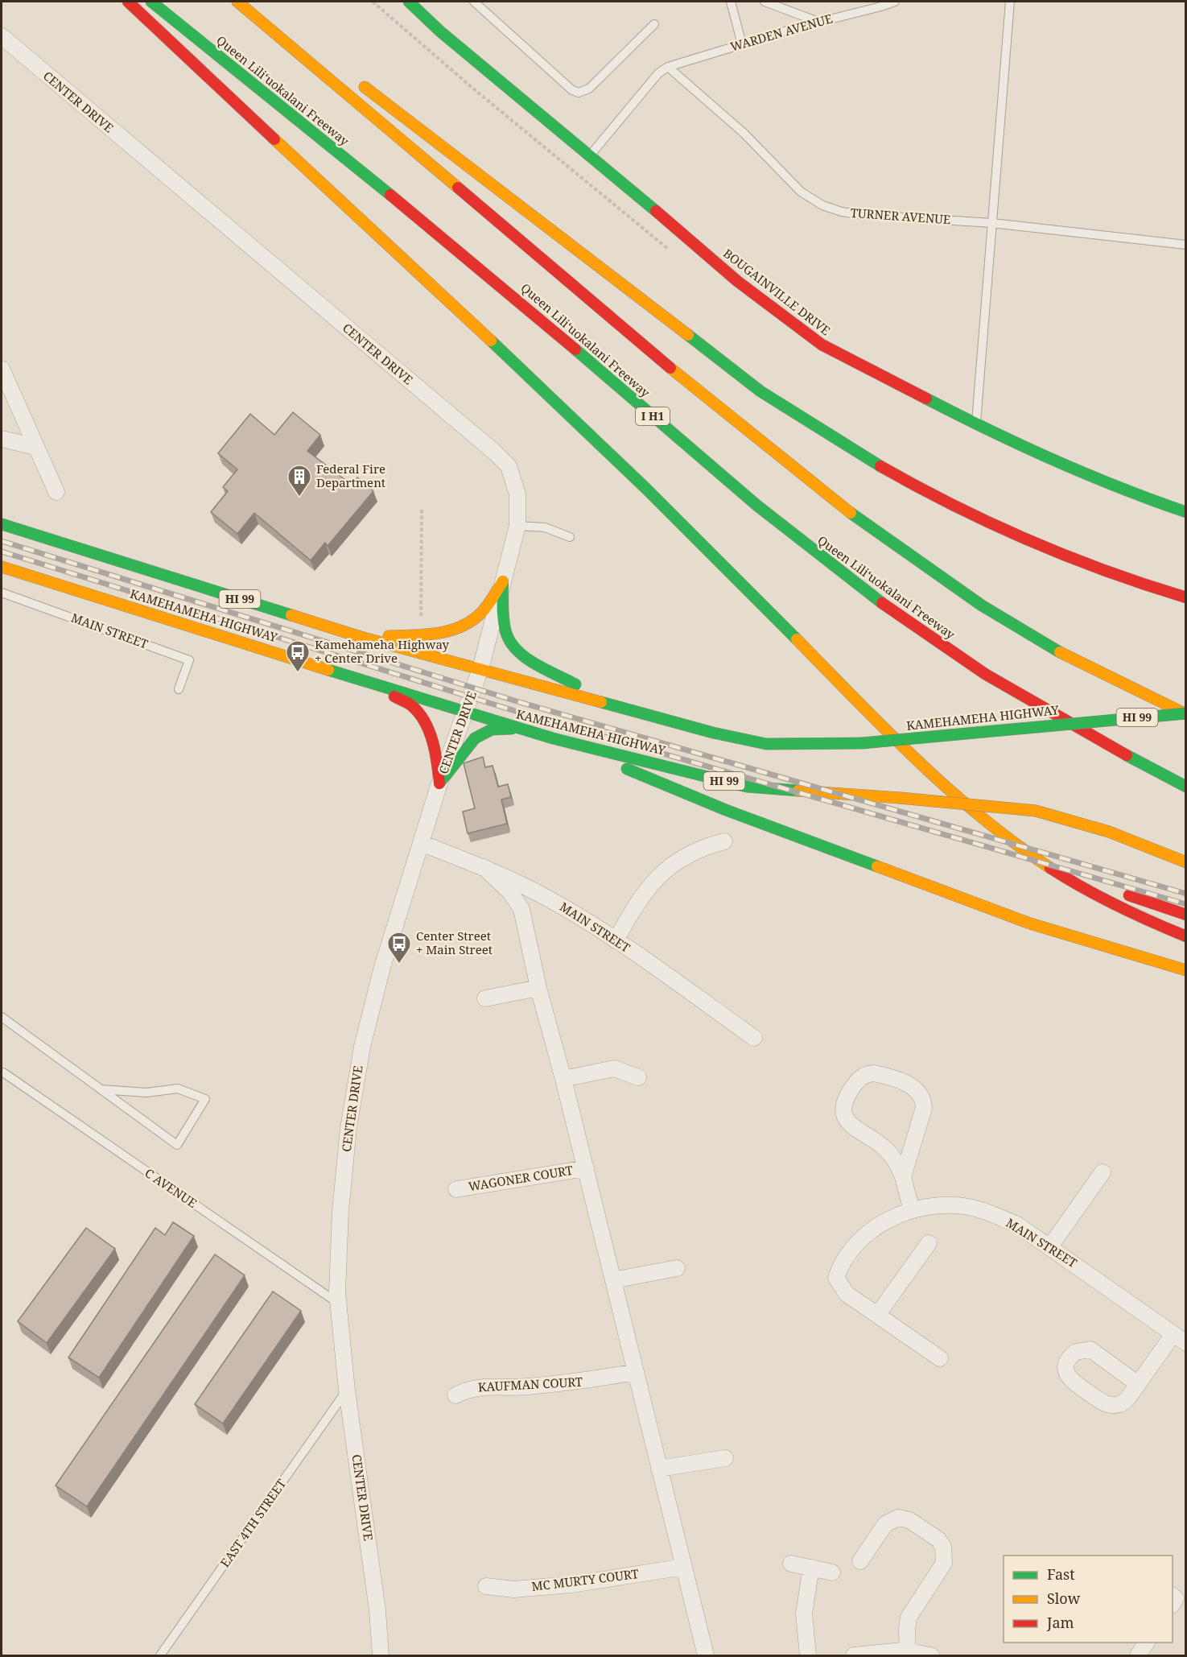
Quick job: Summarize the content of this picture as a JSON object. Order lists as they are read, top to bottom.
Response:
{
  "streets": {
    "main road": [
      "Queen Liliʻuokalani Freeway",
      "BOUGAINVILLE DRIVE",
      "I H1",
      "HI 99",
      "KAMEHAMEHA HIGHWAY"
    ],
    "street": [
      "CENTER DRIVE",
      "MAIN STREET",
      "WAGONER COURT",
      "KAUFMAN COURT",
      "MC MURTY COURT"
    ],
    "lane": [
      "WARDEN AVENUE",
      "TURNER AVENUE",
      "C AVENUE",
      "EAST 4TH STREET"
    ]
  },
  "crossings": [
    ["WARDEN AVENUE", "TURNER AVENUE"],
    ["CENTER DRIVE", "KAMEHAMEHA HIGHWAY"],
    ["CENTER DRIVE", "MAIN STREET"],
    ["CENTER DRIVE", "C AVENUE"],
    ["CENTER DRIVE", "EAST 4TH STREET"]
  ],
  "places": {
    "building": ["Federal Fire Department"],
    "bus stop": ["Kamehameha Highway + Center Drive", "Center Street + Main Street"]
  },
  "legend": ["Fast", "Slow", "Jam"]
}
